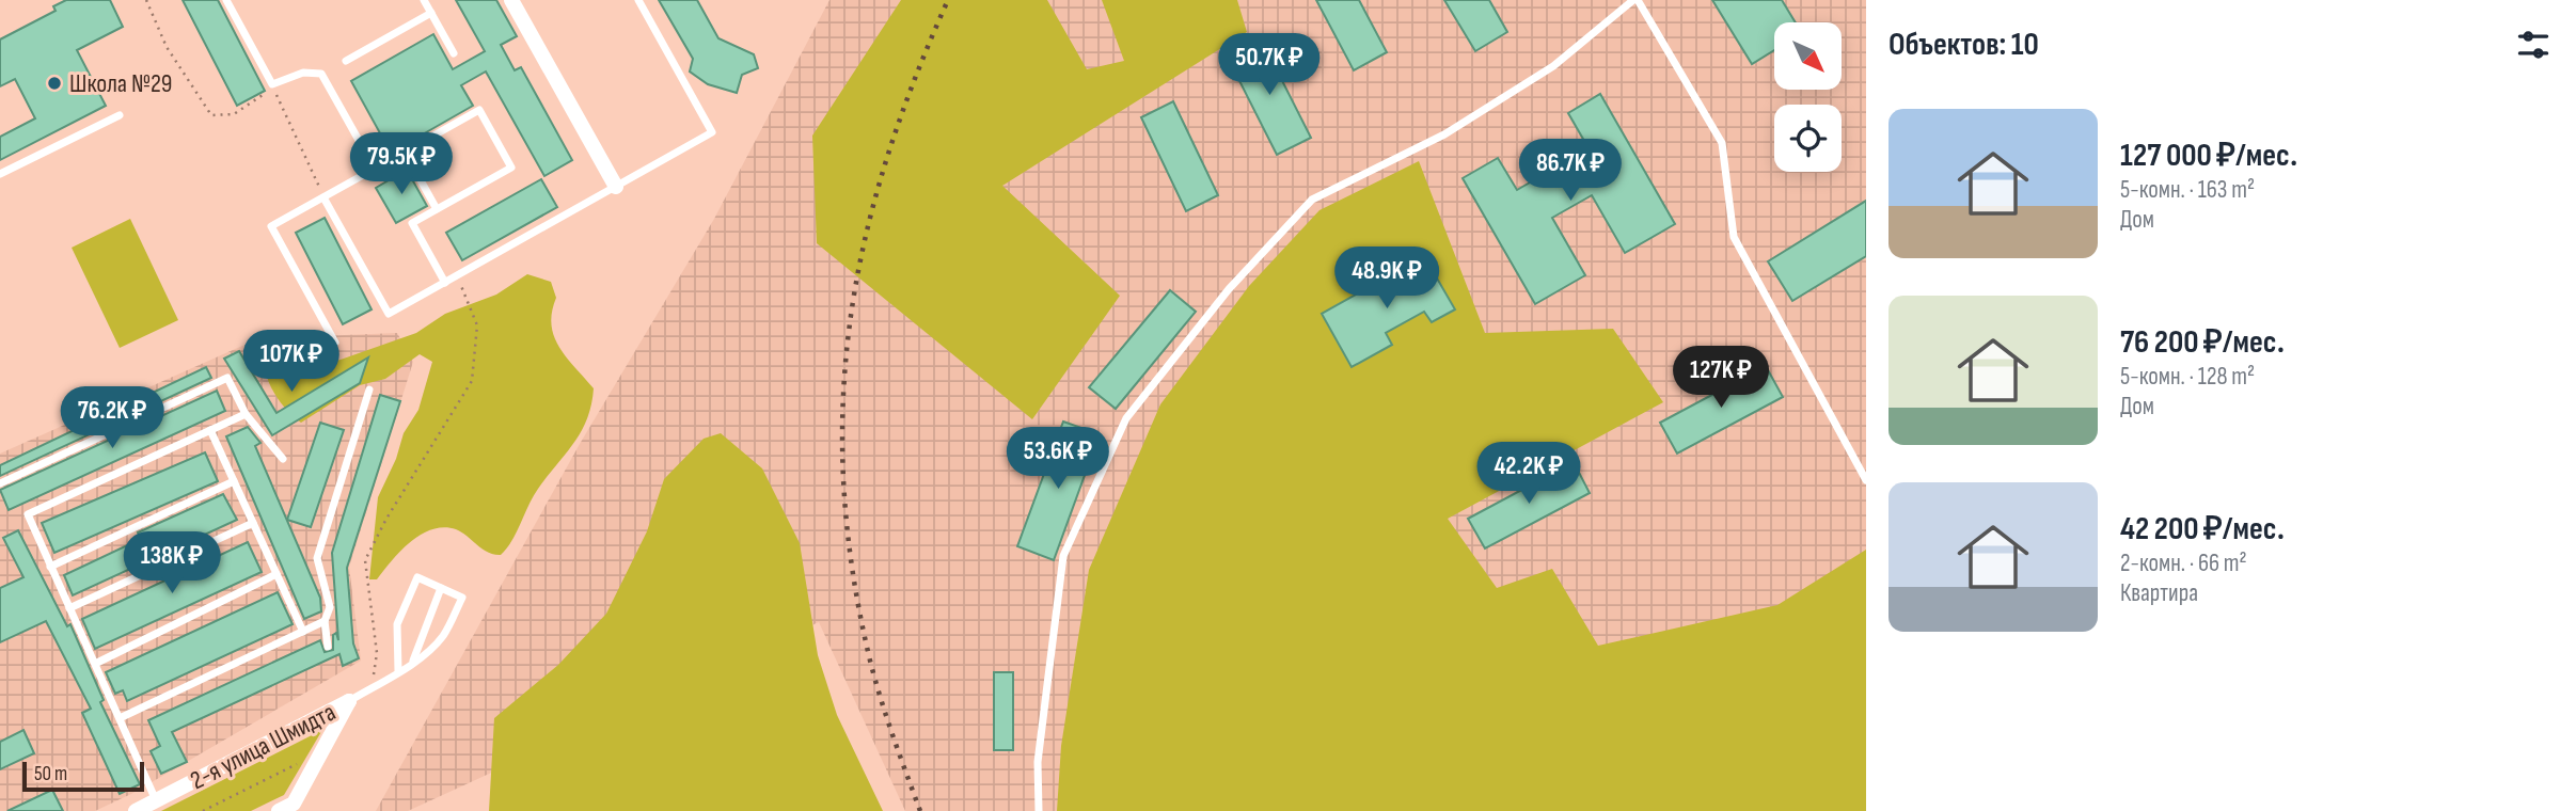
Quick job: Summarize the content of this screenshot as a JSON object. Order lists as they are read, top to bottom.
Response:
{
  "streets": {
    "street": ["2-я улица Шмидта"]
  },
  "places": ["Школа №29"],
  "scale_bar": "50 m",
  "north": "bottom right",
  "page": {
    "heading": "Объектов: 10",
    "price": [
      "50.7K ₽",
      "79.5K ₽",
      "86.7K ₽",
      "48.9K ₽",
      "107K ₽",
      "127K ₽",
      "76.2K ₽",
      "53.6K ₽",
      "42.2K ₽",
      "138K ₽"
    ],
    "list": [
      {
        "name": "127 000 ₽/мес.",
        "note": "5-комн. · 163 m² · Дом"
      },
      {
        "name": "76 200 ₽/мес.",
        "note": "5-комн. · 128 m² · Дом"
      },
      {
        "name": "42 200 ₽/мес.",
        "note": "2-комн. · 66 m² · Квартира"
      }
    ],
    "scale": "50 m"
  }
}
